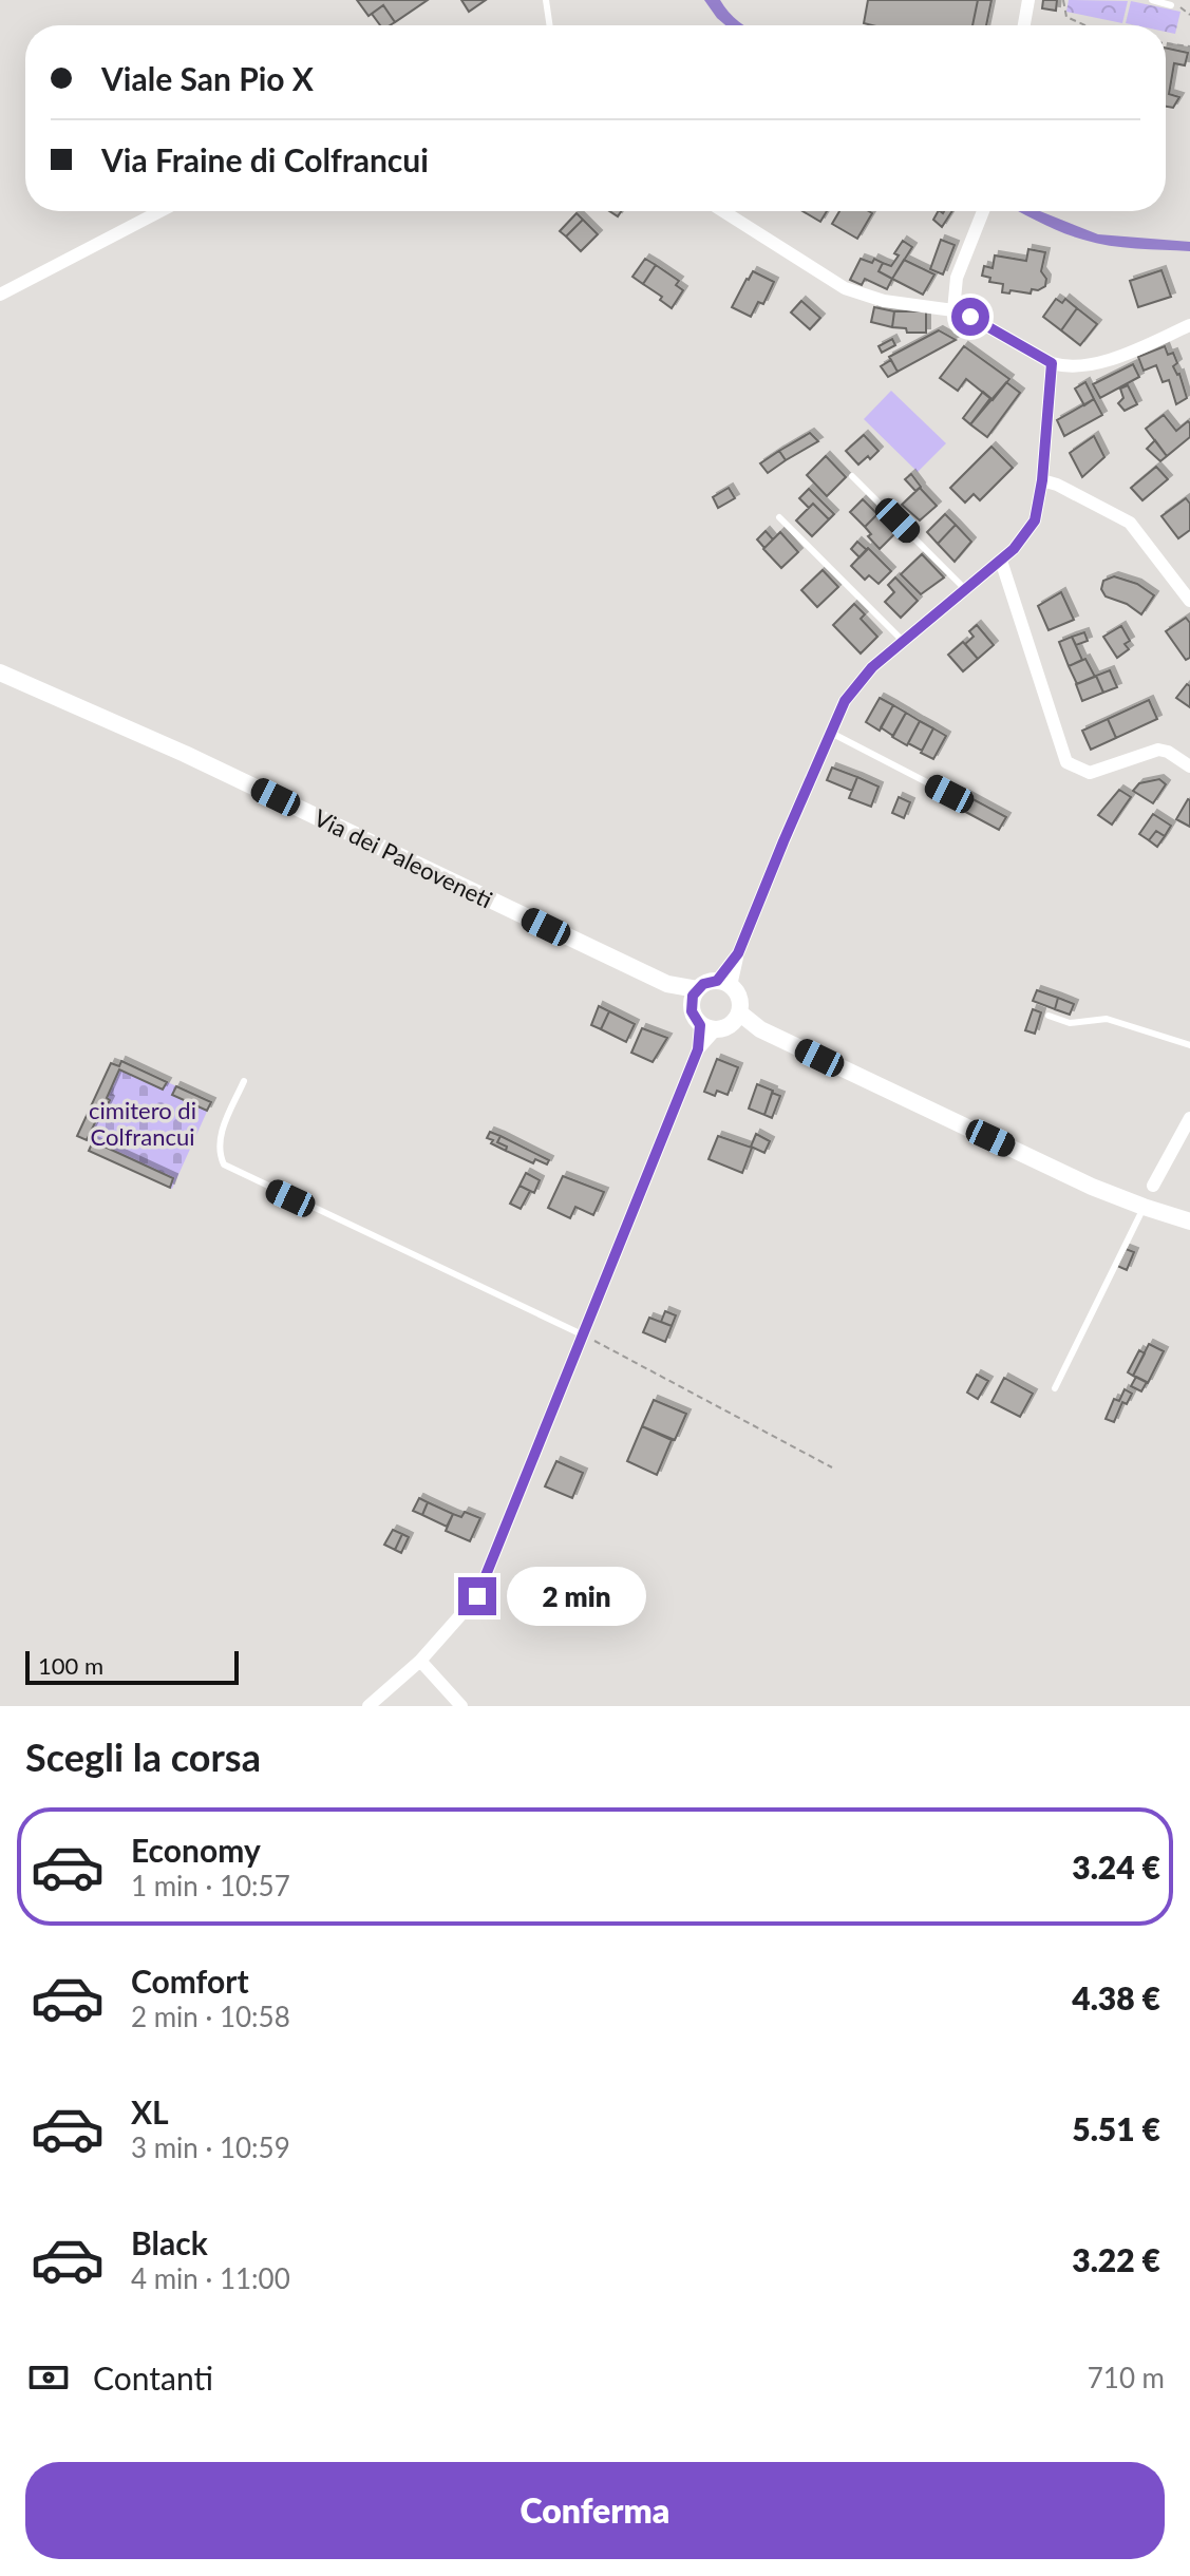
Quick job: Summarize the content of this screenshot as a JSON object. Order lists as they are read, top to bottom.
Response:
{
  "streets": {
    "main road": ["Via dei Paleoveneti"]
  },
  "parks": ["cimitero di Colfrancui"],
  "scale_bar": "100 m",
  "page": {
    "banner": ["Viale San Pio X", "Via Fraine di Colfrancui"],
    "bubble": "2 min",
    "scale": "100 m",
    "heading": "Scegli la corsa",
    "list": [
      {
        "name": "Economy",
        "note": "1 min · 10:57",
        "value": "3.24 €"
      },
      {
        "name": "Comfort",
        "note": "2 min · 10:58",
        "value": "4.38 €"
      },
      {
        "name": "XL",
        "note": "3 min · 10:59",
        "value": "5.51 €"
      },
      {
        "name": "Black",
        "note": "4 min · 11:00",
        "value": "3.22 €"
      }
    ],
    "pay": ["Contanti", "710 m"],
    "buttons": "Conferma"
  }
}
